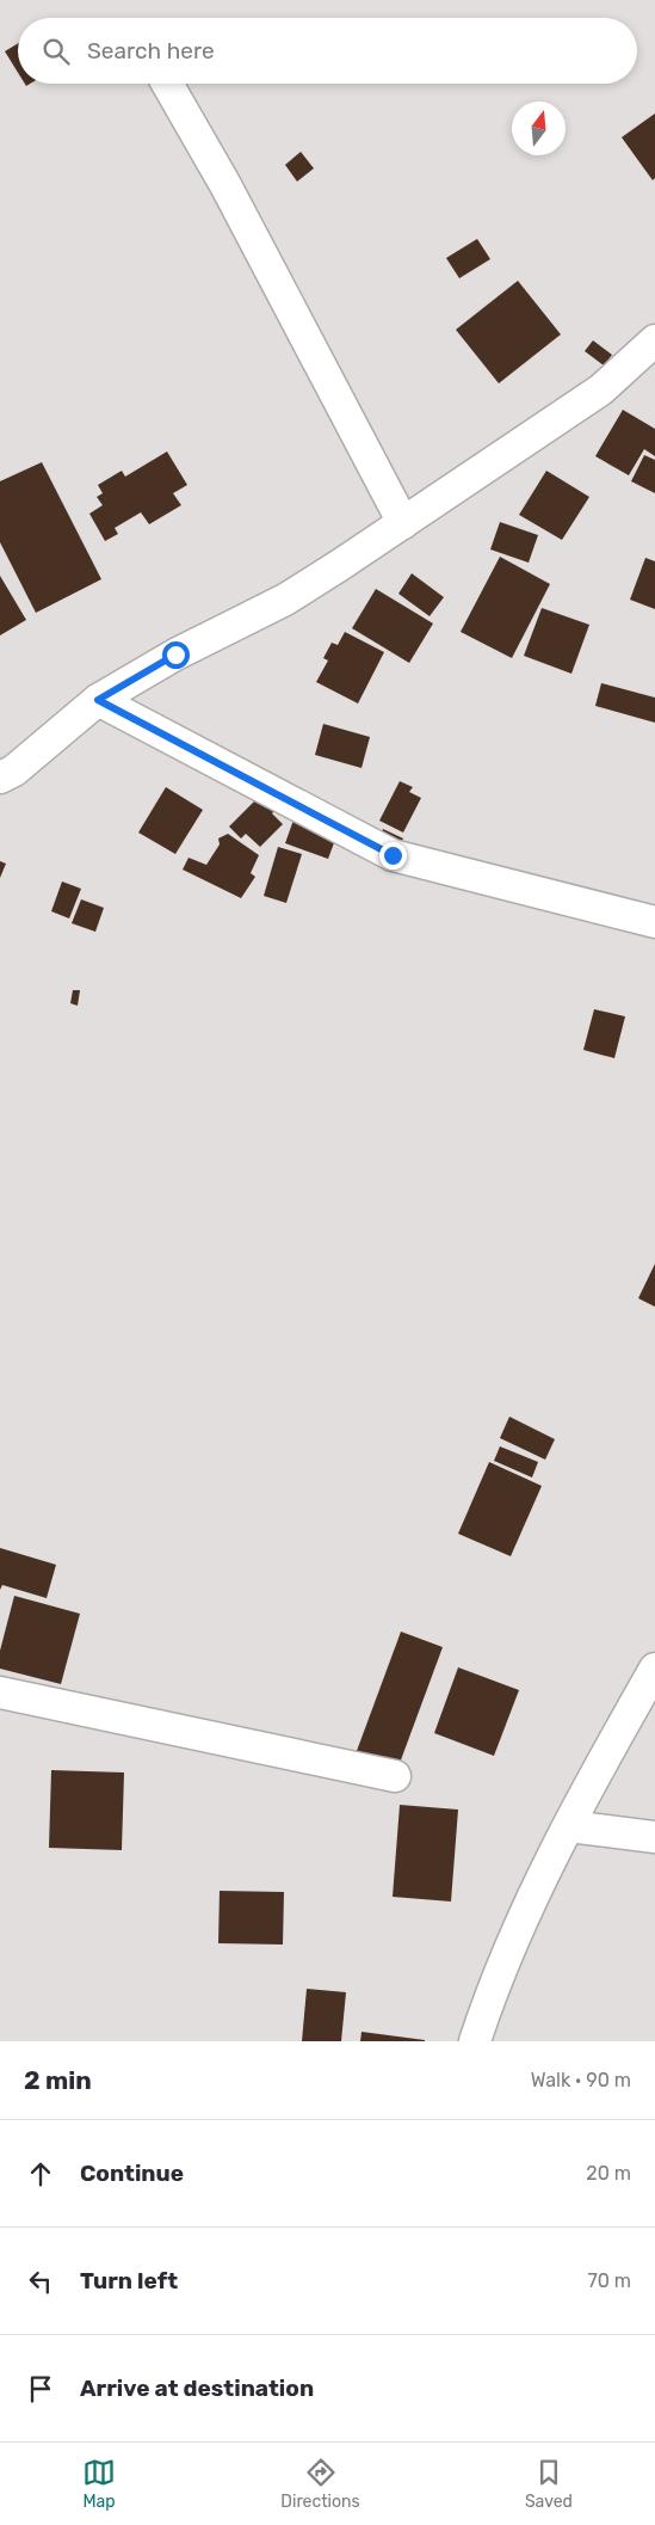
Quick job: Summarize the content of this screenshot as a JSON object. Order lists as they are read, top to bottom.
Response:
{
  "north": "top",
  "page": {
    "search": "Search here",
    "heading": ["2 min", "Walk · 90 m"],
    "list": [
      ["Continue", "20 m"],
      ["Turn left", "70 m"],
      "Arrive at destination"
    ],
    "nav": ["Map", "Directions", "Saved"]
  }
}
